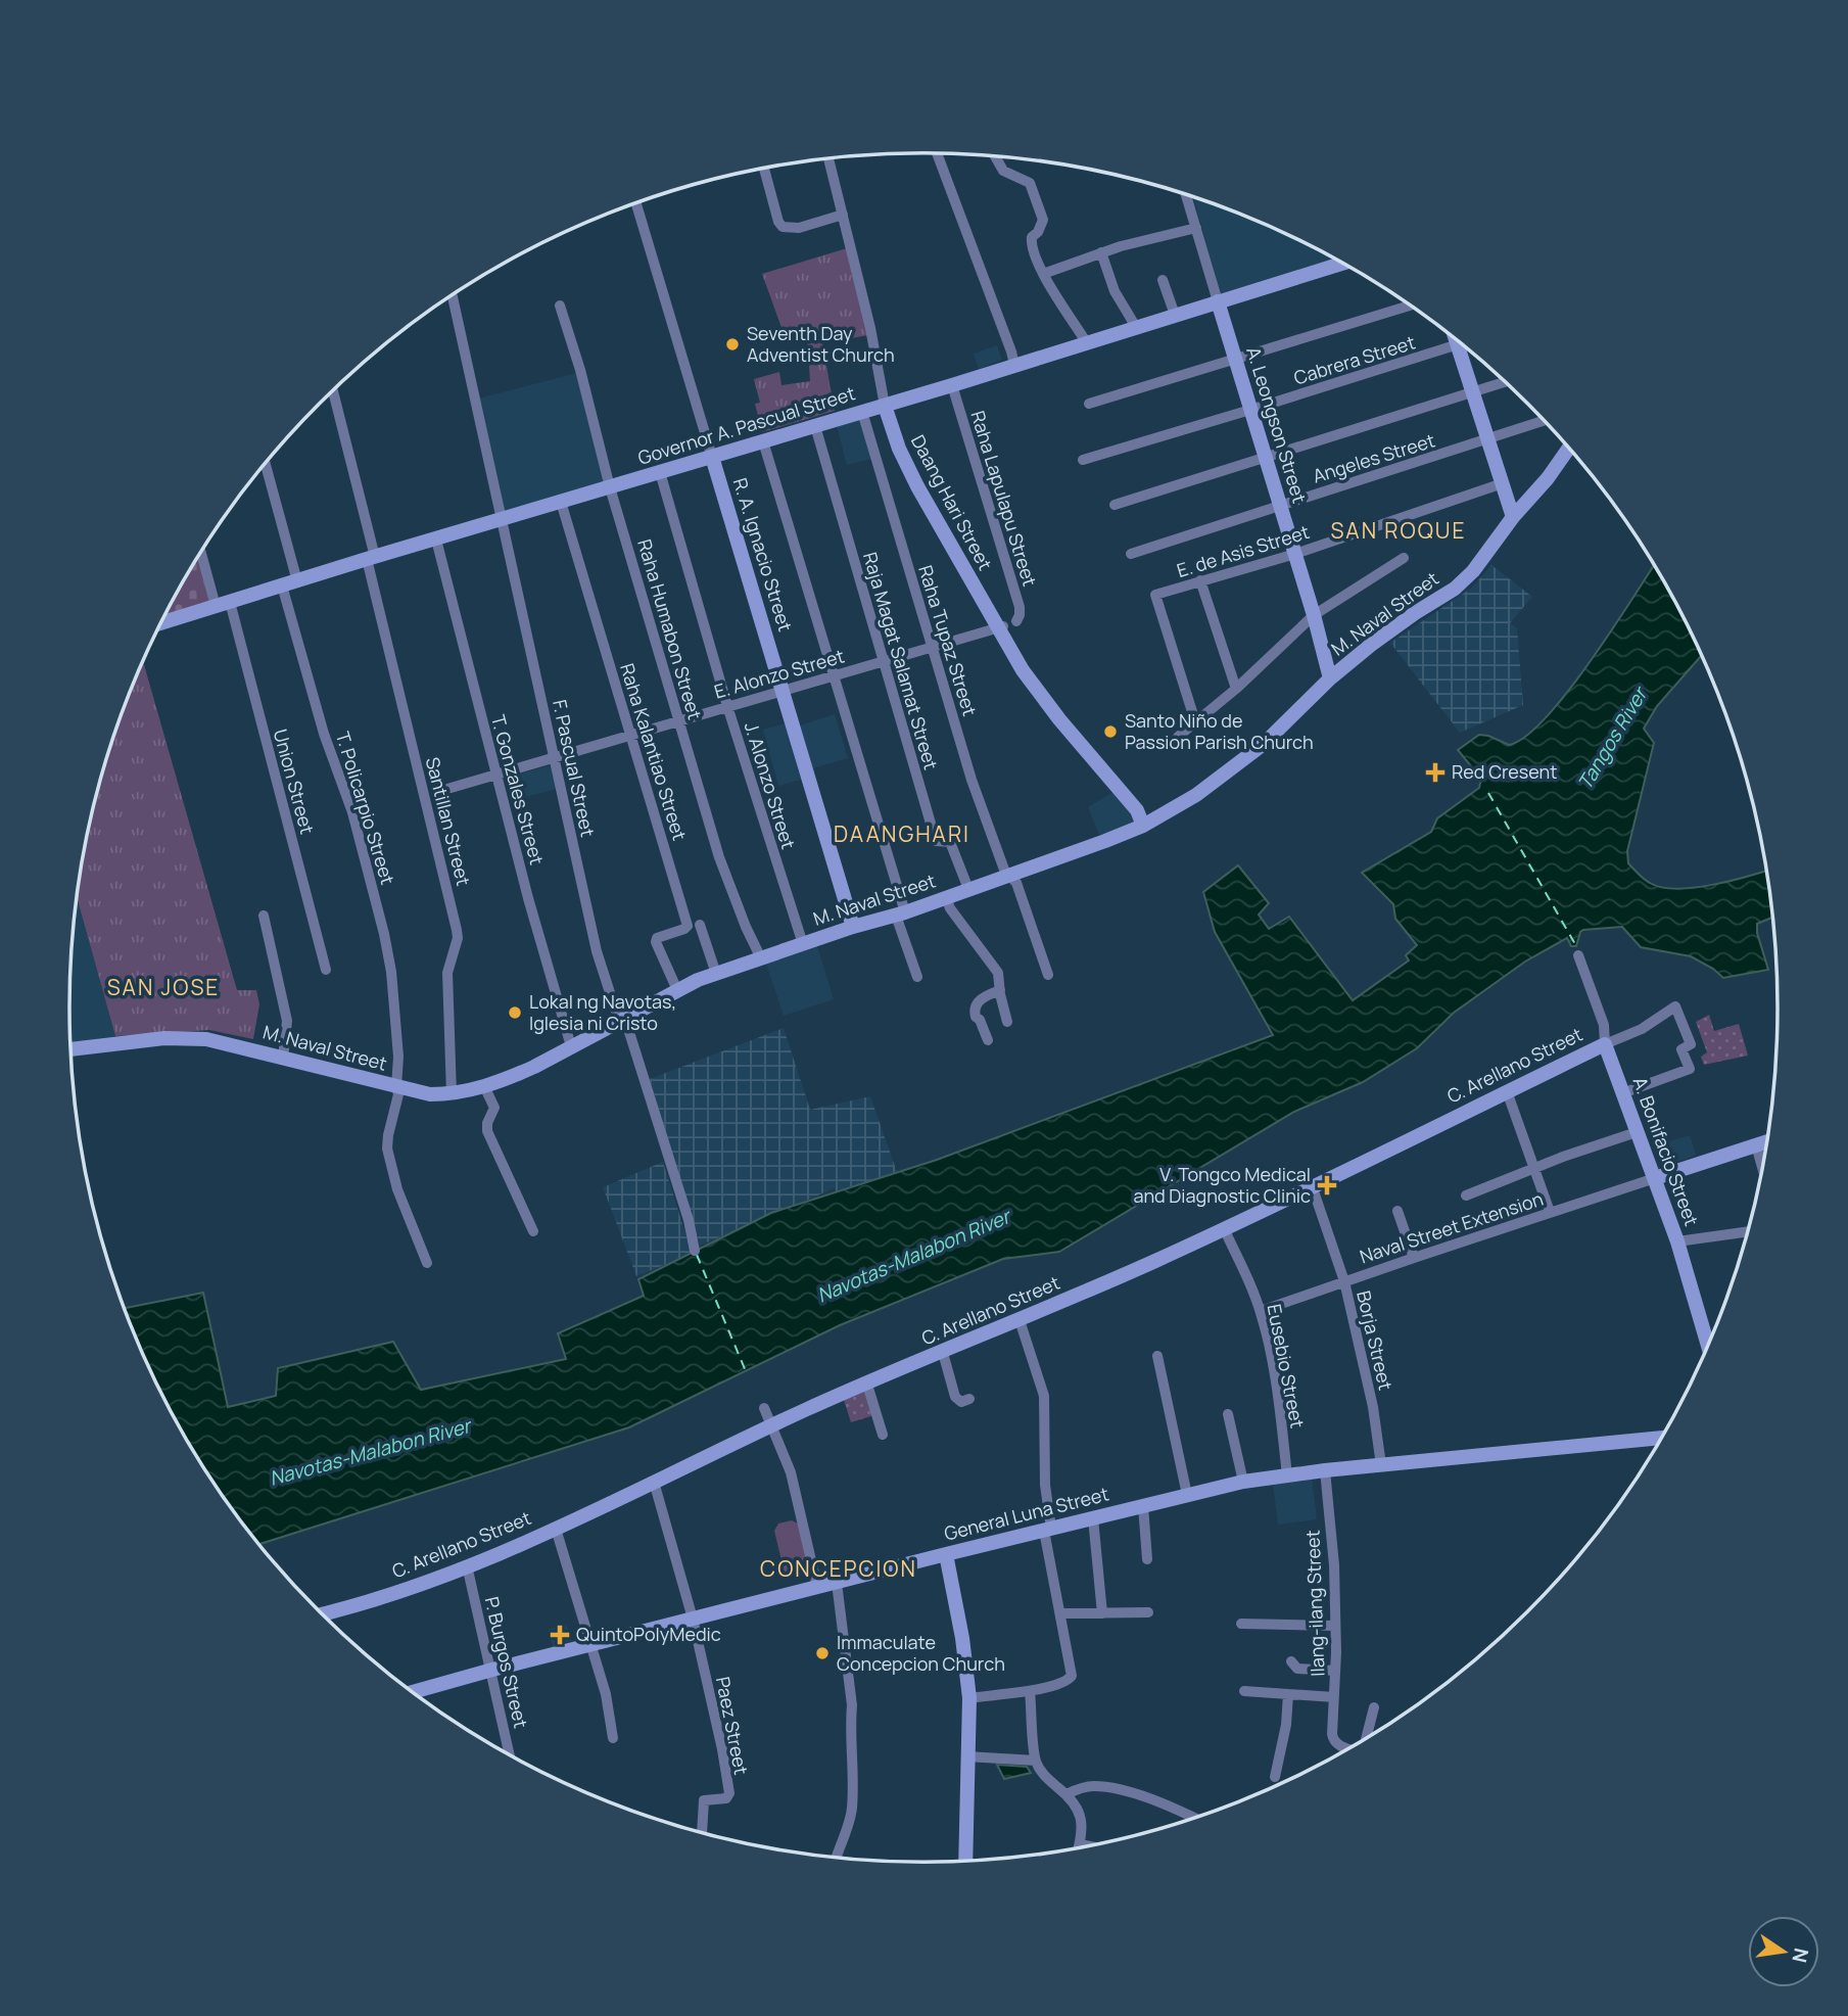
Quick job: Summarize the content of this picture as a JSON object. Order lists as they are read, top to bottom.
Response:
{
  "streets": {
    "main road": [
      "A. Leongson Street",
      "Governor A. Pascual Street",
      "Daang Hari Street",
      "R. A. Ignacio Street",
      "M. Naval Street",
      "C. Arellano Street",
      "A. Bonifacio Street",
      "General Luna Street"
    ],
    "street": [
      "Cabrera Street",
      "Angeles Street",
      "Raha Lapulapu Street",
      "E. de Asis Street",
      "Raha Humabon Street",
      "Raha Tupaz Street",
      "Raja Magat Salamat Street",
      "E. Alonzo Street",
      "Raha Kalantiao Street",
      "F. Pascual Street",
      "Union Street",
      "J. Alonzo Street",
      "T. Gonzales Street",
      "T. Policarpio Street",
      "Santillan Street",
      "Naval Street Extension",
      "Borja Street",
      "Eusebio Street",
      "Ilang-ilang Street",
      "P. Burgos Street",
      "Paez Street"
    ]
  },
  "crossings": [
    ["Cabrera Street", "A. Leongson Street"],
    ["A. Leongson Street", "Governor A. Pascual Street"],
    ["A. Leongson Street", "Angeles Street"],
    ["A. Leongson Street", "E. de Asis Street"],
    ["A. Leongson Street", "M. Naval Street"],
    ["Governor A. Pascual Street", "Raha Lapulapu Street"],
    ["Governor A. Pascual Street", "Daang Hari Street"],
    ["Governor A. Pascual Street", "R. A. Ignacio Street"],
    ["Governor A. Pascual Street", "Raha Humabon Street"],
    ["Governor A. Pascual Street", "Raha Tupaz Street"],
    ["Governor A. Pascual Street", "Raja Magat Salamat Street"],
    ["Governor A. Pascual Street", "Raha Kalantiao Street"],
    ["Governor A. Pascual Street", "F. Pascual Street"],
    ["Governor A. Pascual Street", "Union Street"],
    ["Governor A. Pascual Street", "J. Alonzo Street"],
    ["Governor A. Pascual Street", "T. Gonzales Street"],
    ["Governor A. Pascual Street", "T. Policarpio Street"],
    ["Governor A. Pascual Street", "Santillan Street"],
    ["Daang Hari Street", "M. Naval Street"],
    ["Daang Hari Street", "E. Alonzo Street"],
    ["R. A. Ignacio Street", "M. Naval Street"],
    ["R. A. Ignacio Street", "E. Alonzo Street"],
    ["M. Naval Street", "Raha Humabon Street"],
    ["M. Naval Street", "Raha Tupaz Street"],
    ["M. Naval Street", "Raja Magat Salamat Street"],
    ["M. Naval Street", "Raha Kalantiao Street"],
    ["M. Naval Street", "F. Pascual Street"],
    ["M. Naval Street", "J. Alonzo Street"],
    ["M. Naval Street", "T. Gonzales Street"],
    ["M. Naval Street", "T. Policarpio Street"],
    ["M. Naval Street", "Santillan Street"],
    ["Raha Humabon Street", "E. Alonzo Street"],
    ["Raha Tupaz Street", "E. Alonzo Street"],
    ["Raja Magat Salamat Street", "E. Alonzo Street"],
    ["E. Alonzo Street", "Raha Kalantiao Street"],
    ["E. Alonzo Street", "F. Pascual Street"],
    ["E. Alonzo Street", "J. Alonzo Street"],
    ["E. Alonzo Street", "T. Gonzales Street"],
    ["C. Arellano Street", "A. Bonifacio Street"],
    ["C. Arellano Street", "Borja Street"],
    ["C. Arellano Street", "Eusebio Street"],
    ["C. Arellano Street", "P. Burgos Street"],
    ["C. Arellano Street", "Paez Street"],
    ["A. Bonifacio Street", "Naval Street Extension"],
    ["Naval Street Extension", "Borja Street"],
    ["Naval Street Extension", "Eusebio Street"],
    ["Borja Street", "General Luna Street"],
    ["Eusebio Street", "General Luna Street"],
    ["General Luna Street", "Ilang-ilang Street"],
    ["General Luna Street", "P. Burgos Street"],
    ["General Luna Street", "Paez Street"]
  ],
  "districts": [
    "SAN ROQUE",
    "DAANGHARI",
    "SAN JOSE",
    "CONCEPCION"
  ],
  "water": ["Tangos River", "Navotas-Malabon River"],
  "places": {
    "other": [
      "Seventh Day Adventist Church",
      "Santo Niño de Passion Parish Church",
      "Lokal ng Navotas, Iglesia ni Cristo",
      "Immaculate Concepcion Church"
    ],
    "health": ["Red Cresent", "V. Tongco Medical and Diagnostic Clinic", "QuintoPolyMedic"]
  },
  "north": "right"
}
